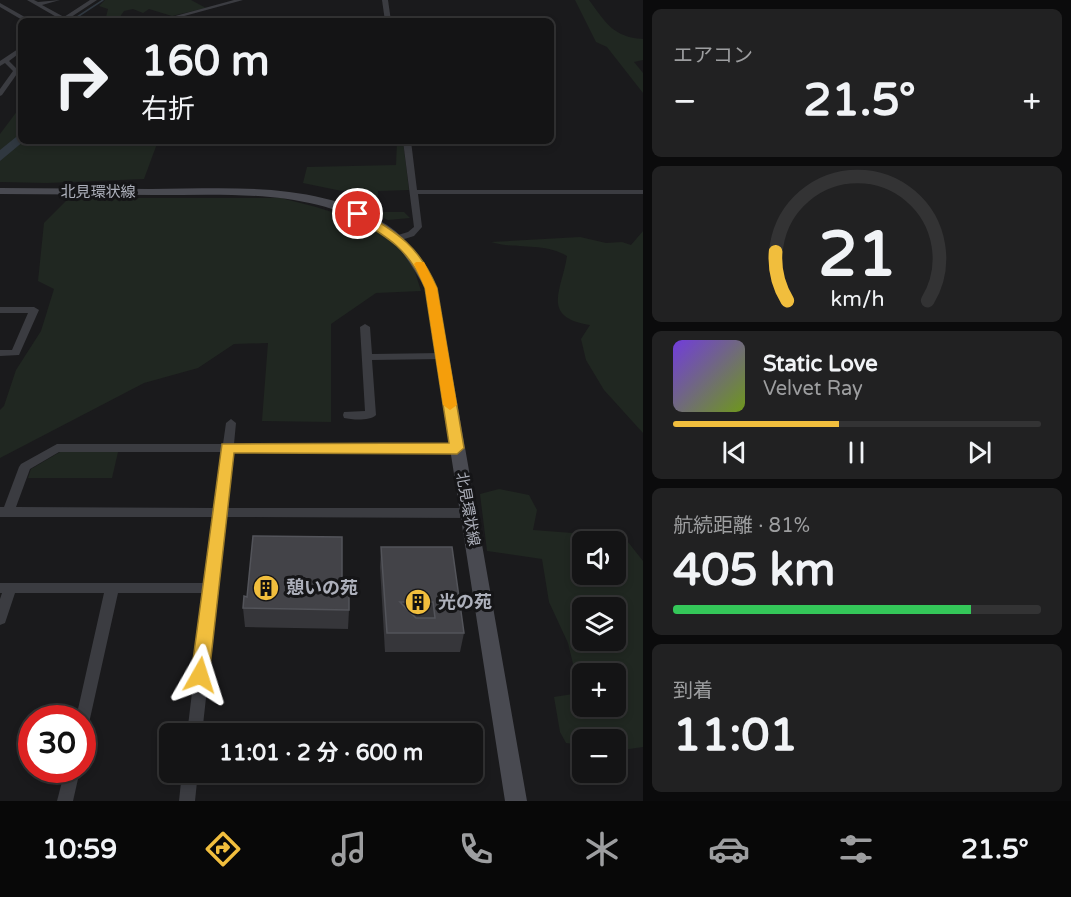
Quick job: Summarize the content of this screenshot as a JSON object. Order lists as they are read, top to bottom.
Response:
{
  "streets": {
    "main road": ["北見環状線"]
  },
  "places": {
    "building": ["憩いの苑", "光の苑"]
  },
  "page": {
    "tile": [
      "エアコン",
      ["航続距離 · 81%", "405 km"],
      ["到着", "11:01"]
    ],
    "turn": ["160 m", "右折"],
    "heat": ["−", "21.5°", "+"],
    "song": ["Static Love", "Velvet Ray"],
    "map_buttons": ["+", "−"],
    "limit": "30",
    "trip": "11:01 · 2 分 · 600 m",
    "tabs": ["10:59", "21.5°"],
    "gauge": ["21", "km/h"]
  }
}
